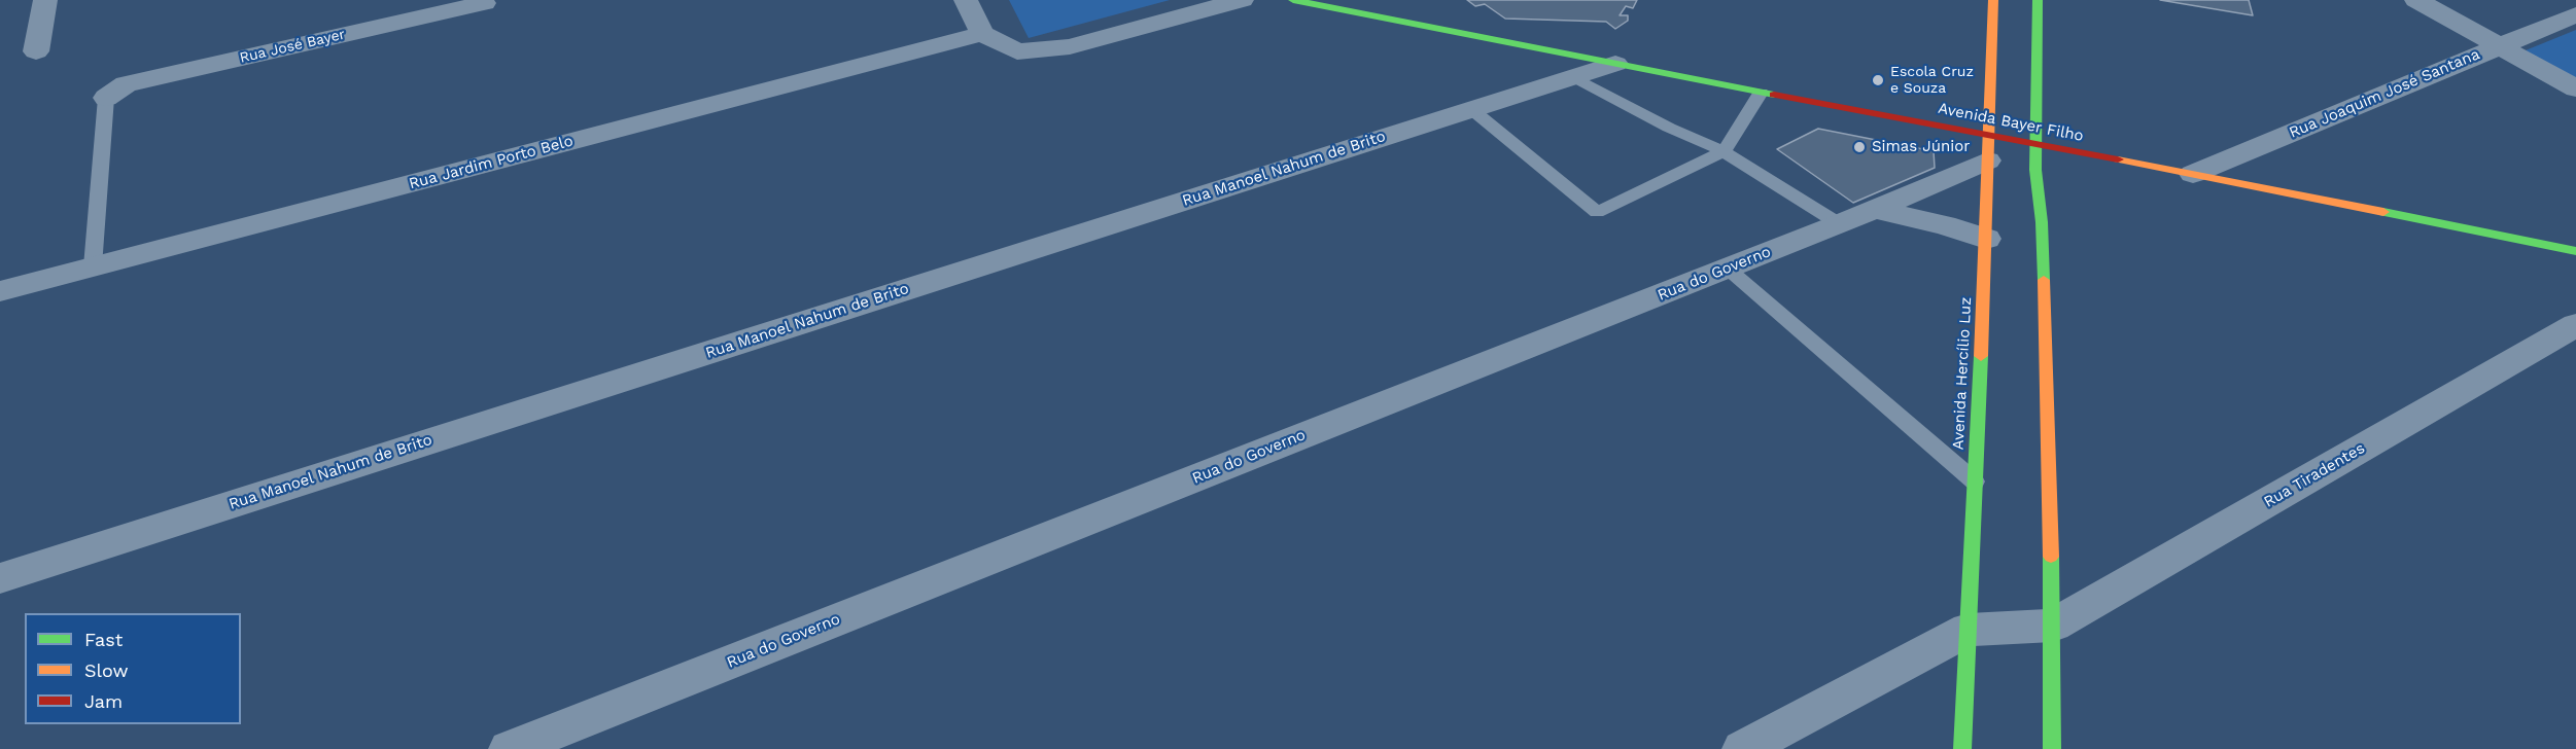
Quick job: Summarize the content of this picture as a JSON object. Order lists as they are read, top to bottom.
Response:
{
  "streets": {
    "street": [
      "Rua José Bayer",
      "Rua Joaquim José Santana",
      "Avenida Bayer Filho",
      "Rua Jardim Porto Belo",
      "Rua Manoel Nahum de Brito",
      "Rua do Governo",
      "Avenida Hercílio Luz",
      "Rua Tiradentes"
    ]
  },
  "crossings": [
    ["Rua Joaquim José Santana", "Avenida Bayer Filho"],
    ["Avenida Bayer Filho", "Rua Manoel Nahum de Brito"],
    ["Avenida Bayer Filho", "Rua do Governo"],
    ["Avenida Bayer Filho", "Avenida Hercílio Luz"],
    ["Rua do Governo", "Avenida Hercílio Luz"]
  ],
  "places": ["Escola Cruz e Souza", "Simas Júnior"],
  "legend": ["Fast", "Slow", "Jam"]
}
